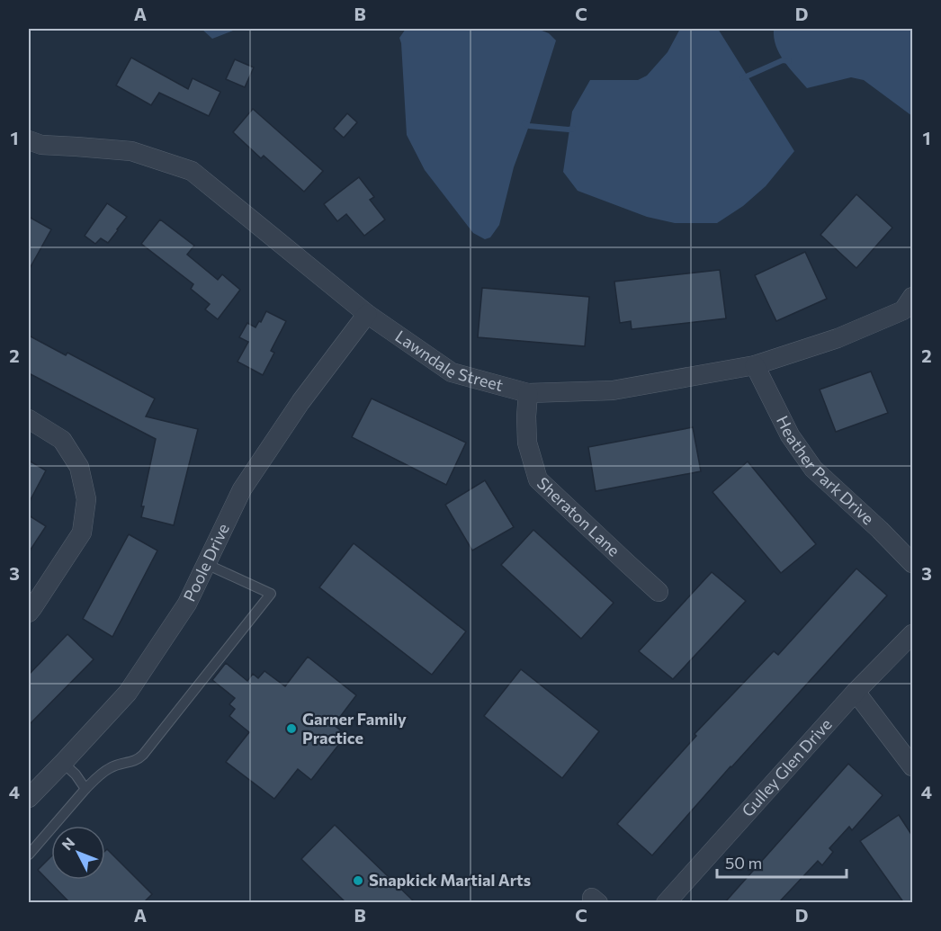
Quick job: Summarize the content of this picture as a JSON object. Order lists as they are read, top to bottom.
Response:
{
  "streets": {
    "street": [
      "Lawndale Street",
      "Heather Park Drive",
      "Sheraton Lane",
      "Poole Drive",
      "Gulley Glen Drive"
    ]
  },
  "crossings": [
    ["Lawndale Street", "Heather Park Drive"],
    ["Lawndale Street", "Sheraton Lane"],
    ["Lawndale Street", "Poole Drive"]
  ],
  "places": ["Garner Family Practice", "Snapkick Martial Arts"],
  "scale_bar": "50 m",
  "north": "top left",
  "grid": {
    "columns": [
      "A",
      "B",
      "C",
      "D"
    ],
    "rows": [
      "1",
      "2",
      "3",
      "4"
    ]
  }
}
